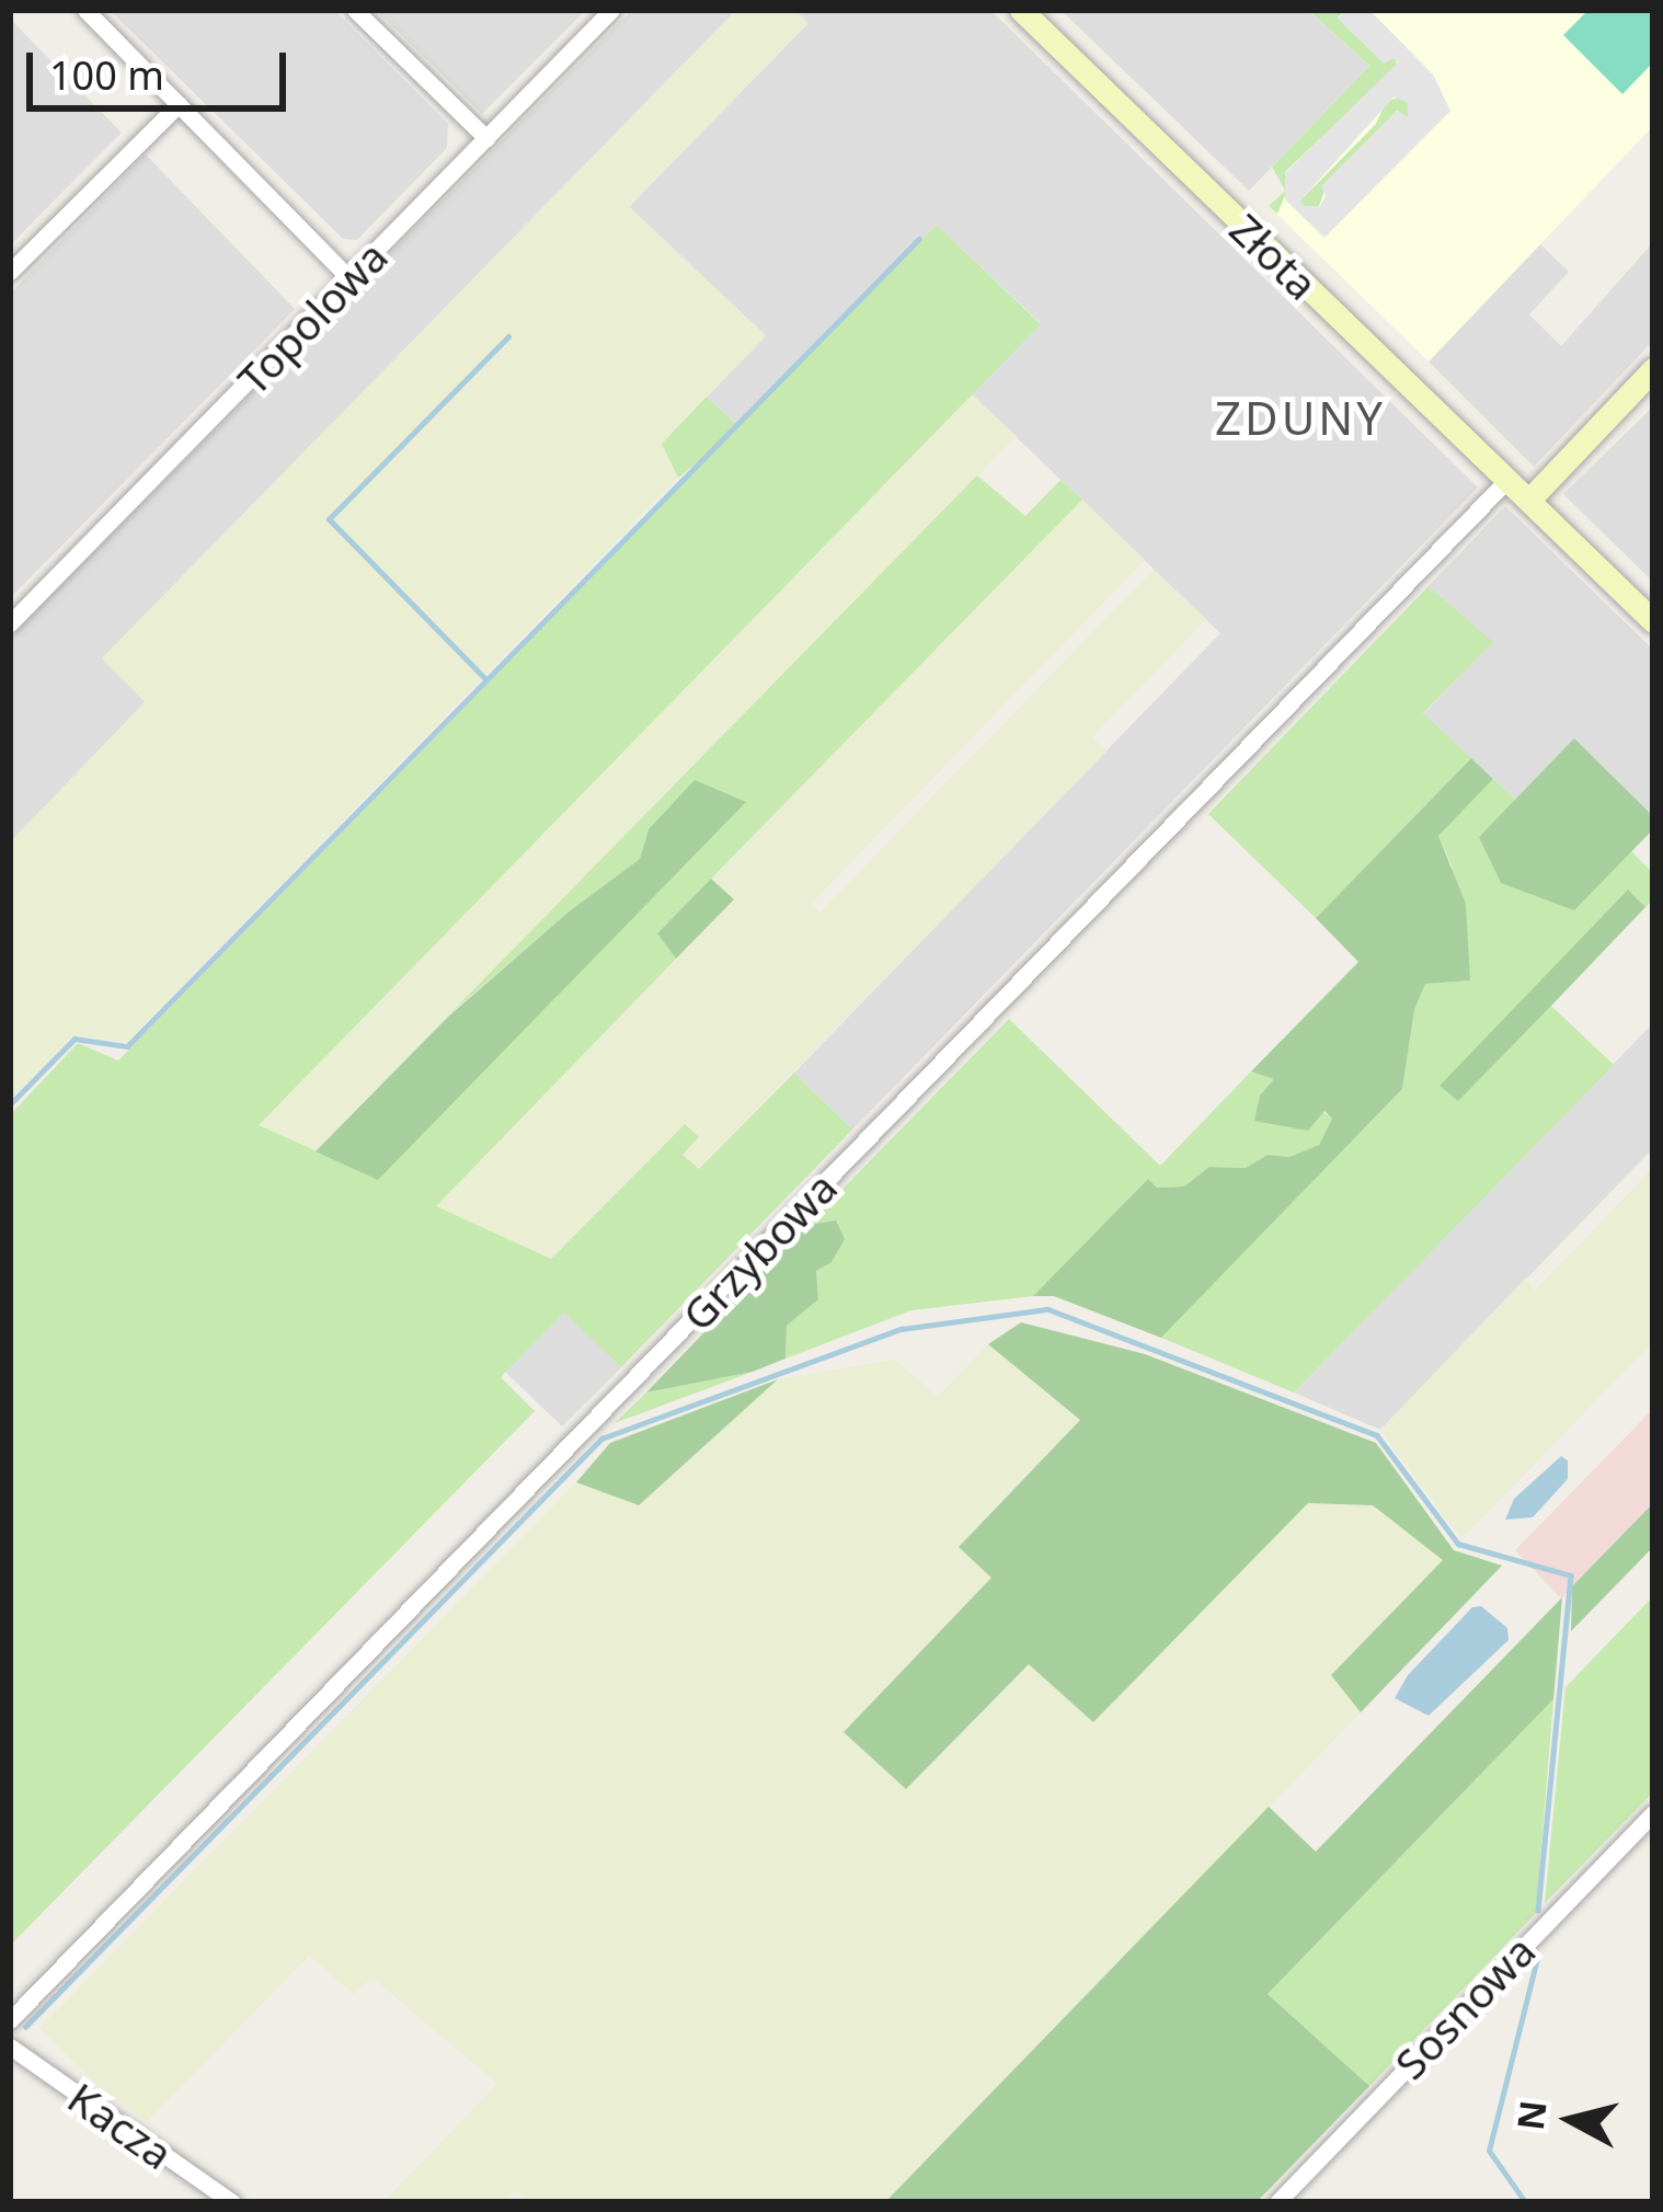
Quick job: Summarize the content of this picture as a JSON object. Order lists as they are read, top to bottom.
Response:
{
  "streets": {
    "street": [
      "Złota",
      "Topolowa",
      "Grzybowa",
      "Sosnowa",
      "Kacza"
    ]
  },
  "crossings": [
    ["Złota", "Grzybowa"]
  ],
  "districts": ["ZDUNY"],
  "scale_bar": "100 m",
  "north": "left"
}
